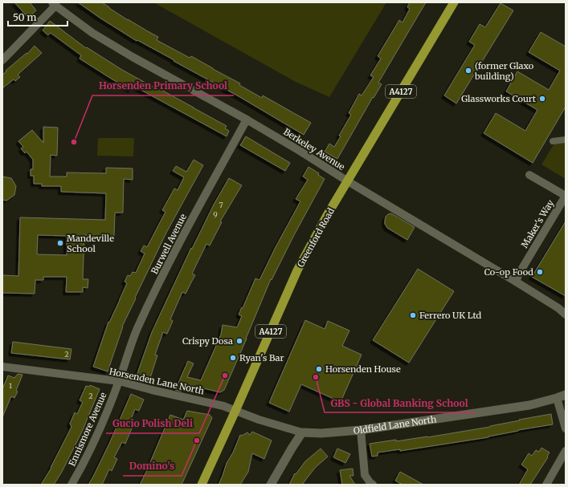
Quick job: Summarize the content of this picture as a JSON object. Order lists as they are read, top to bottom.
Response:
{
  "streets": {
    "main road": ["A4127", "Greenford Road"],
    "street": [
      "Berkeley Avenue",
      "Maker's Way",
      "Burwell Avenue",
      "Horsenden Lane North",
      "Oldfield Lane North",
      "Ennismore Avenue"
    ]
  },
  "crossings": [
    ["Berkeley Avenue", "Maker's Way"],
    ["Berkeley Avenue", "Greenford Road"],
    ["Berkeley Avenue", "Burwell Avenue"],
    ["Greenford Road", "Horsenden Lane North"],
    ["Burwell Avenue", "Horsenden Lane North"],
    ["Burwell Avenue", "Ennismore Avenue"],
    ["Horsenden Lane North", "Oldfield Lane North"],
    ["Horsenden Lane North", "Ennismore Avenue"]
  ],
  "places": [
    "(former Glaxo building)",
    "Glassworks Court",
    "Horsenden Primary School",
    "Mandeville School",
    "Co-op Food",
    "Ferrero UK Ltd",
    "Crispy Dosa",
    "Ryan's Bar",
    "Horsenden House",
    "Gucio Polish Deli",
    "GBS - Global Banking School",
    "Domino's"
  ],
  "house_numbers": [
    "7",
    "9",
    "2",
    "1",
    "2"
  ],
  "scale_bar": "50 m"
}
